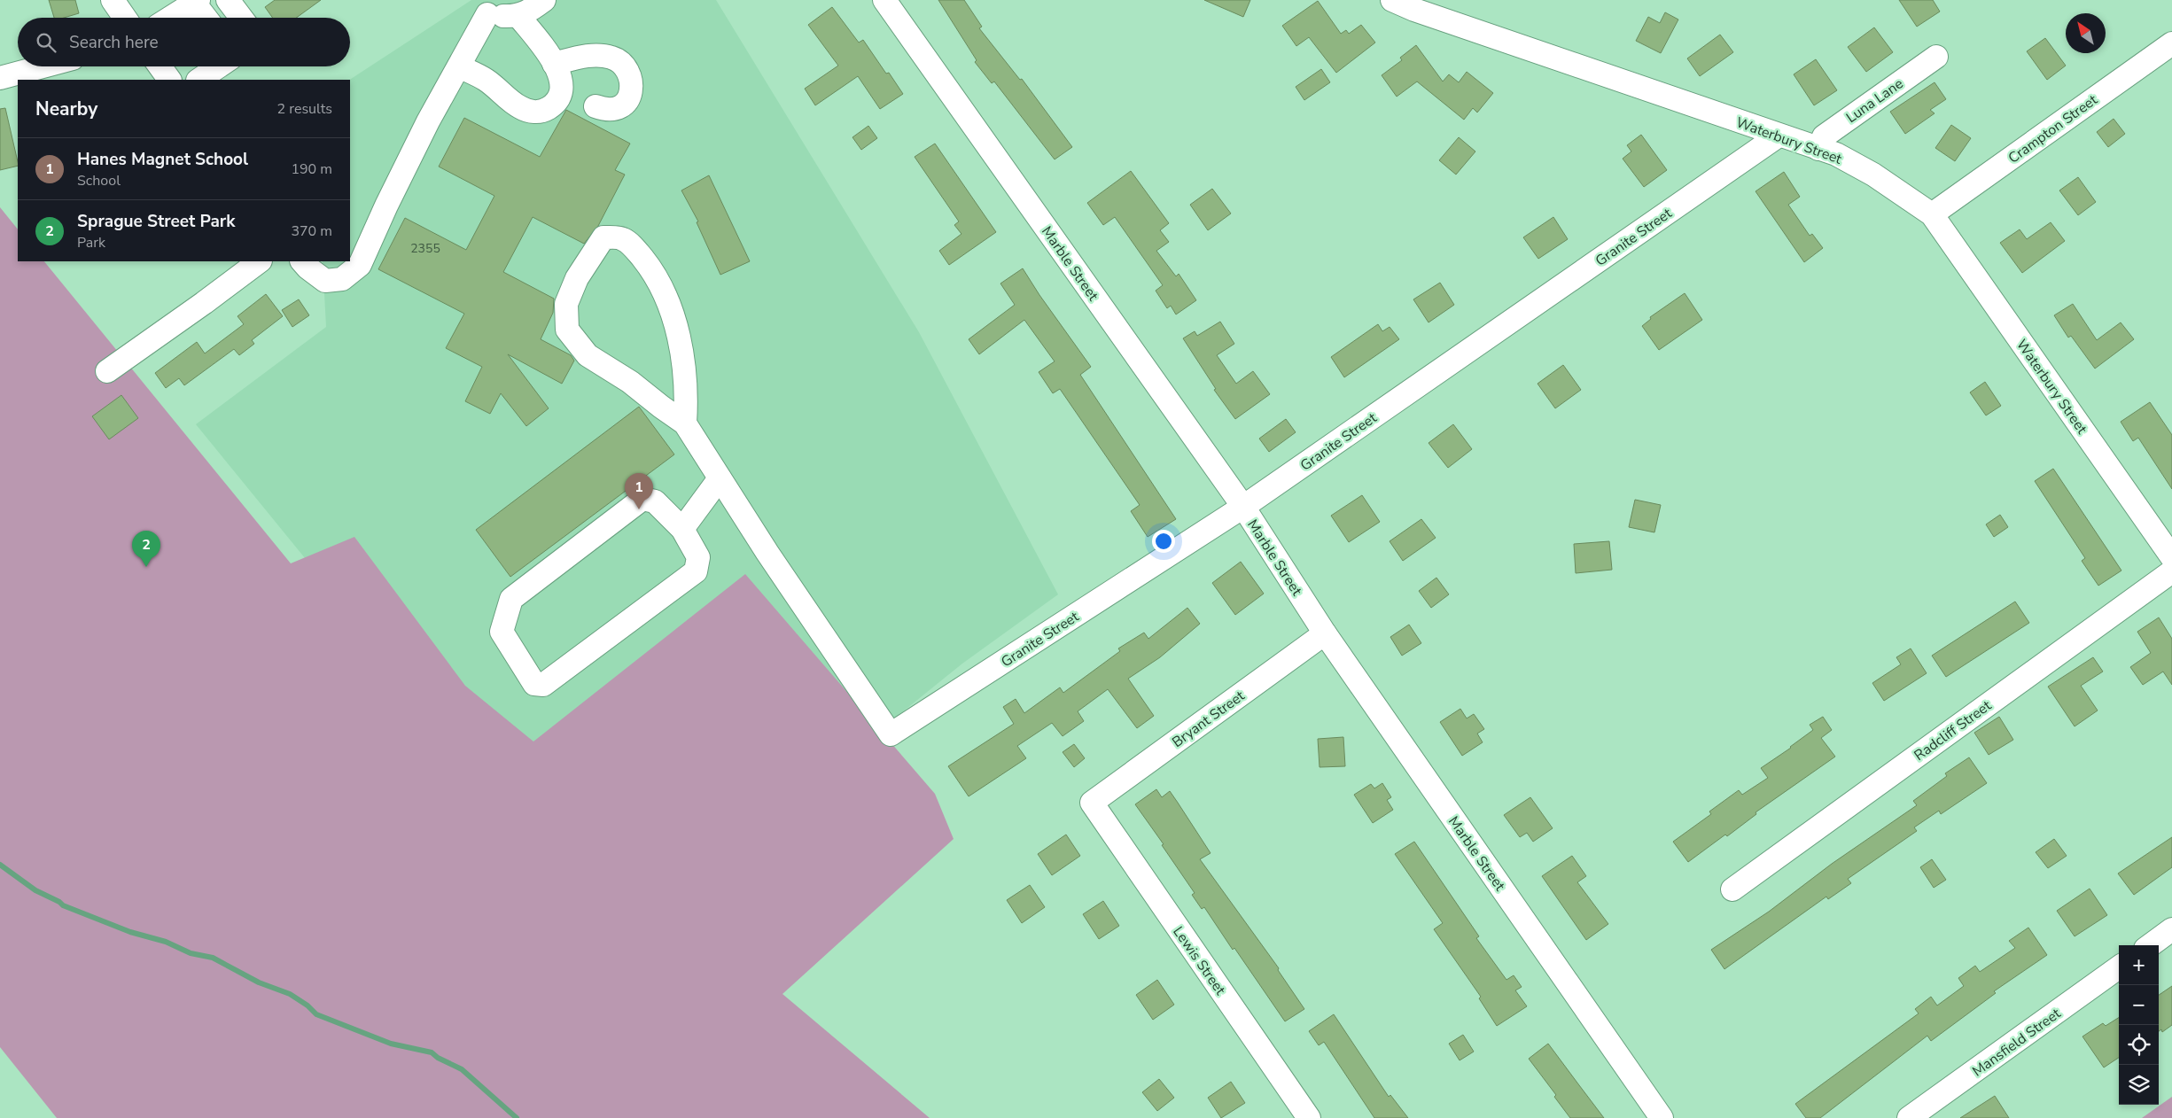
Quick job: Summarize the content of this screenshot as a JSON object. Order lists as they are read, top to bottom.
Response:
{
  "streets": {
    "street": [
      "Luna Lane",
      "Crampton Street",
      "Waterbury Street",
      "Granite Street",
      "Marble Street",
      "Bryant Street",
      "Radcliff Street",
      "Lewis Street",
      "Mansfield Street"
    ]
  },
  "crossings": [
    ["Luna Lane", "Waterbury Street"],
    ["Crampton Street", "Waterbury Street"],
    ["Waterbury Street", "Granite Street"],
    ["Granite Street", "Marble Street"],
    ["Marble Street", "Bryant Street"],
    ["Bryant Street", "Lewis Street"]
  ],
  "house_numbers": ["2355"],
  "north": "top left",
  "page": {
    "search": "Search here",
    "heading": ["Nearby", "2 results"],
    "list": [
      {
        "mark": "1",
        "name": "Hanes Magnet School",
        "note": "School",
        "value": "190 m"
      },
      {
        "mark": "2",
        "name": "Sprague Street Park",
        "note": "Park",
        "value": "370 m"
      }
    ],
    "pins": ["1", "2"],
    "map_buttons": ["+", "−"]
  }
}
